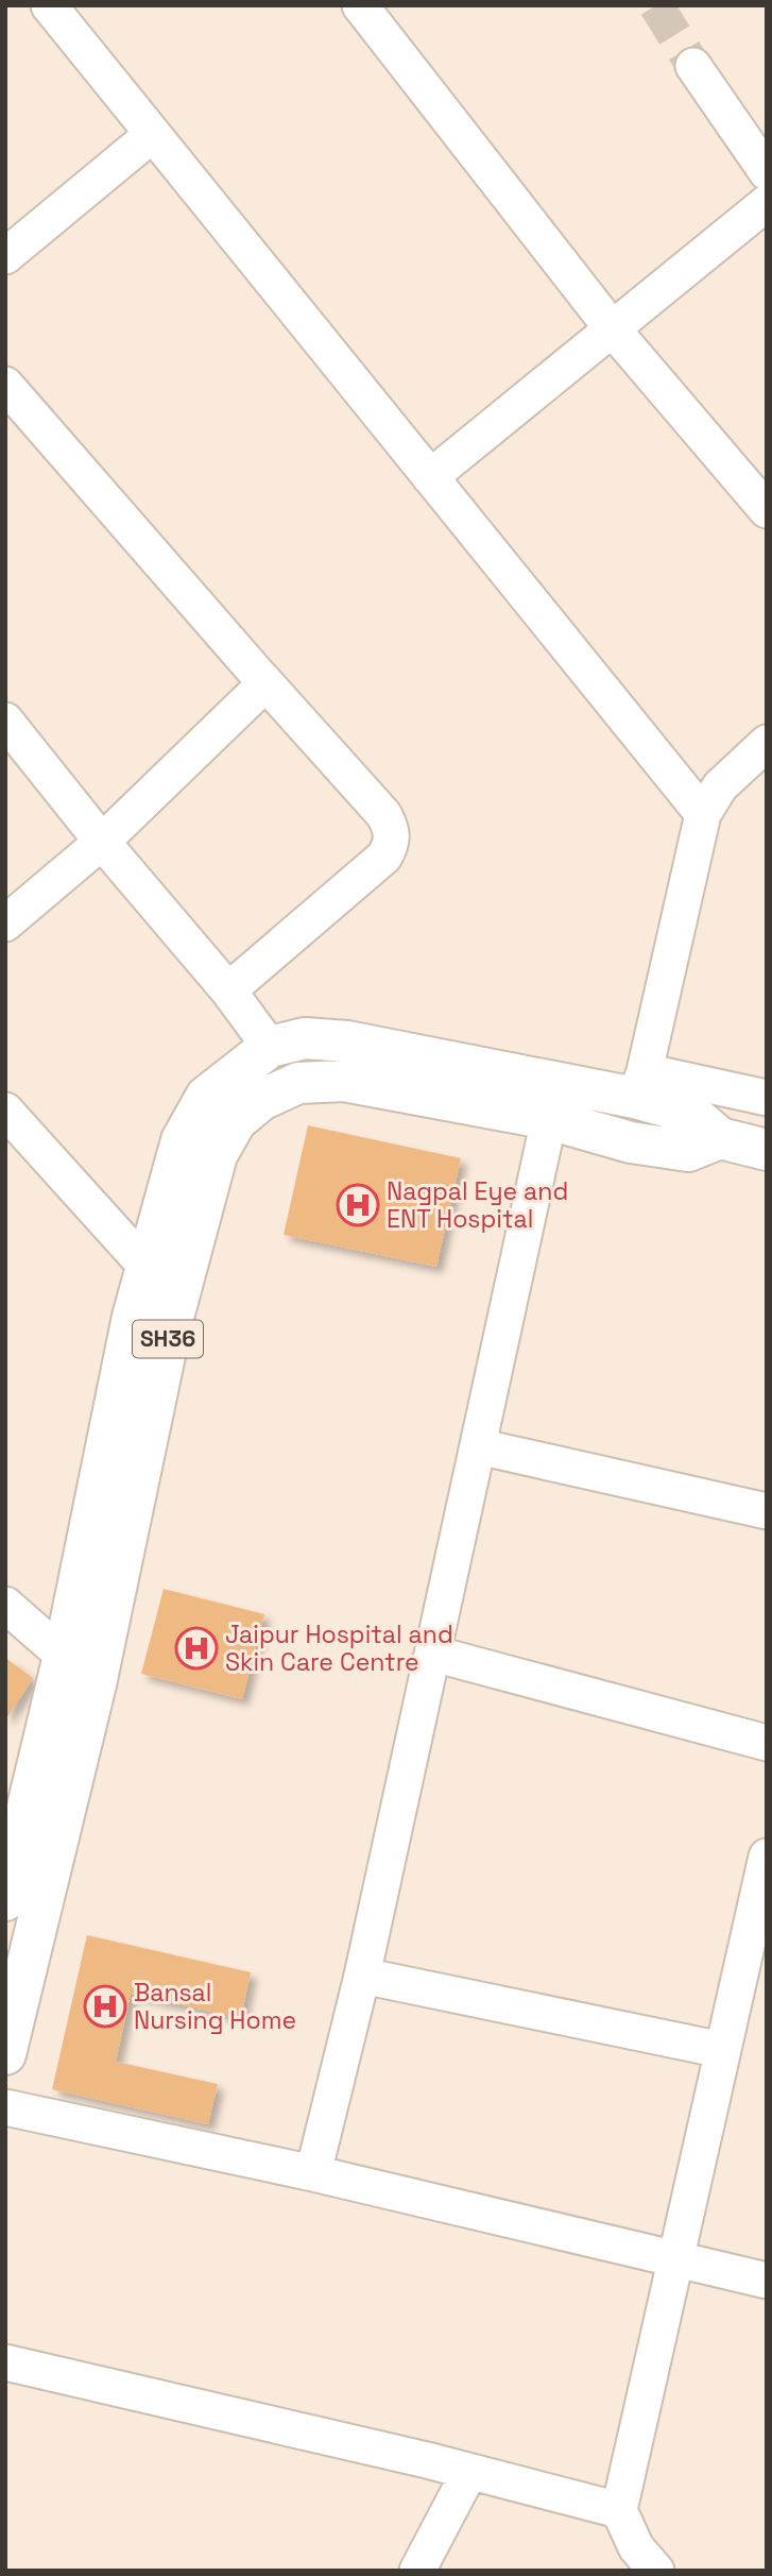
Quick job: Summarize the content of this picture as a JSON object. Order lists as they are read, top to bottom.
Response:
{
  "streets": {
    "main road": ["SH36"]
  },
  "places": {
    "hospital": ["Nagpal Eye and ENT Hospital", "Jaipur Hospital and Skin Care Centre", "Bansal Nursing Home"]
  }
}
